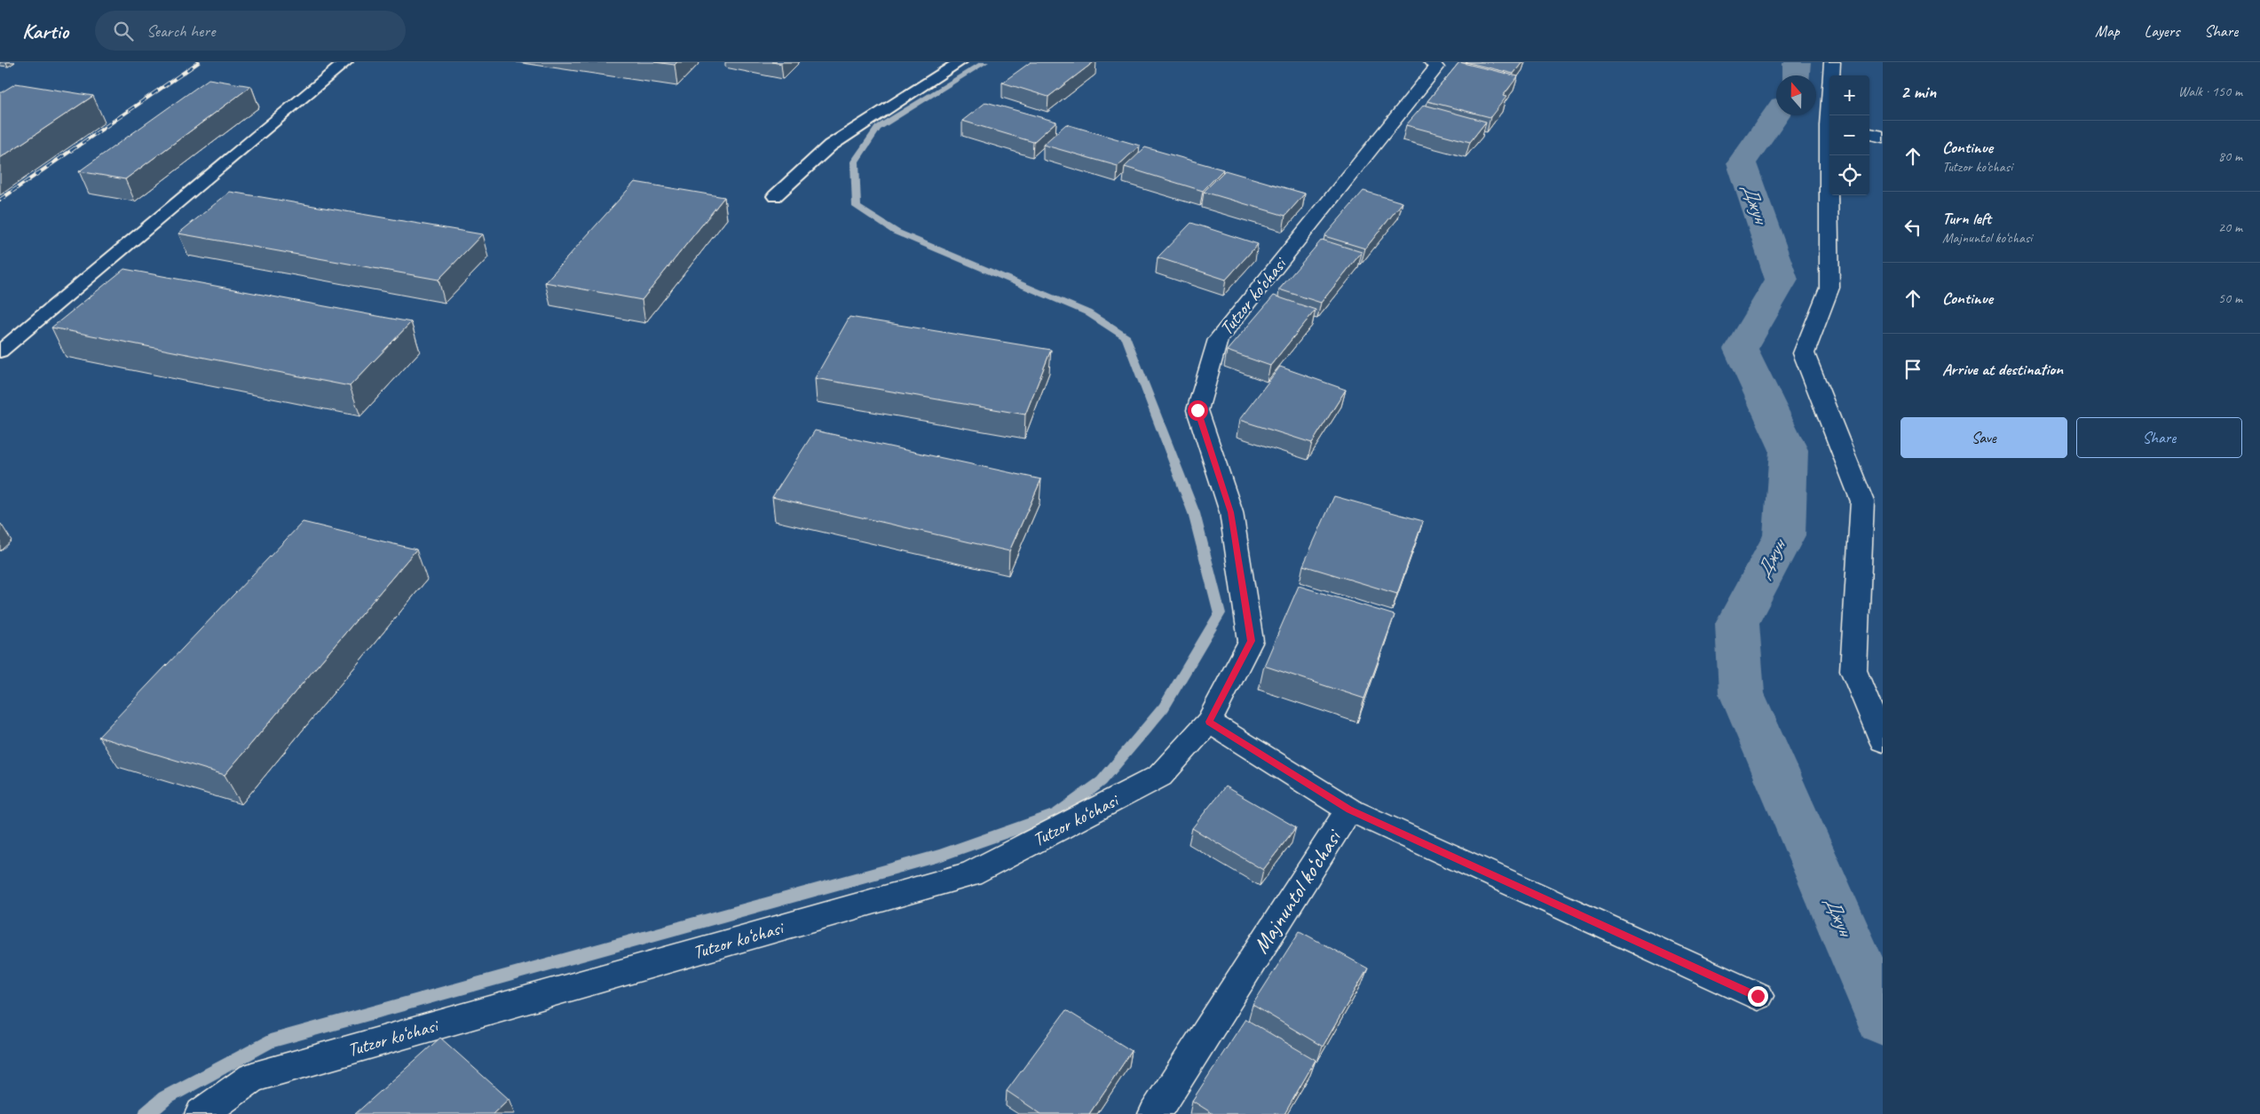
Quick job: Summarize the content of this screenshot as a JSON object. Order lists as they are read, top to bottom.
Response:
{
  "streets": {
    "street": ["Tutzor ko‘chasi", "Majnuntol ko‘chasi"]
  },
  "crossings": [
    ["Tutzor ko‘chasi", "Majnuntol ko‘chasi"]
  ],
  "water": ["Джун"],
  "north": "top",
  "page": {
    "header": "Kartio",
    "search": "Search here",
    "nav": ["Map", "Layers", "Share"],
    "heading": ["2 min", "Walk · 150 m"],
    "map_buttons": ["+", "−"],
    "list": [
      ["Continue", "Tutzor ko‘chasi", "80 m"],
      ["Turn left", "Majnuntol ko‘chasi", "20 m"],
      ["Continue", "50 m"],
      "Arrive at destination"
    ],
    "buttons": ["Save", "Share"]
  }
}
